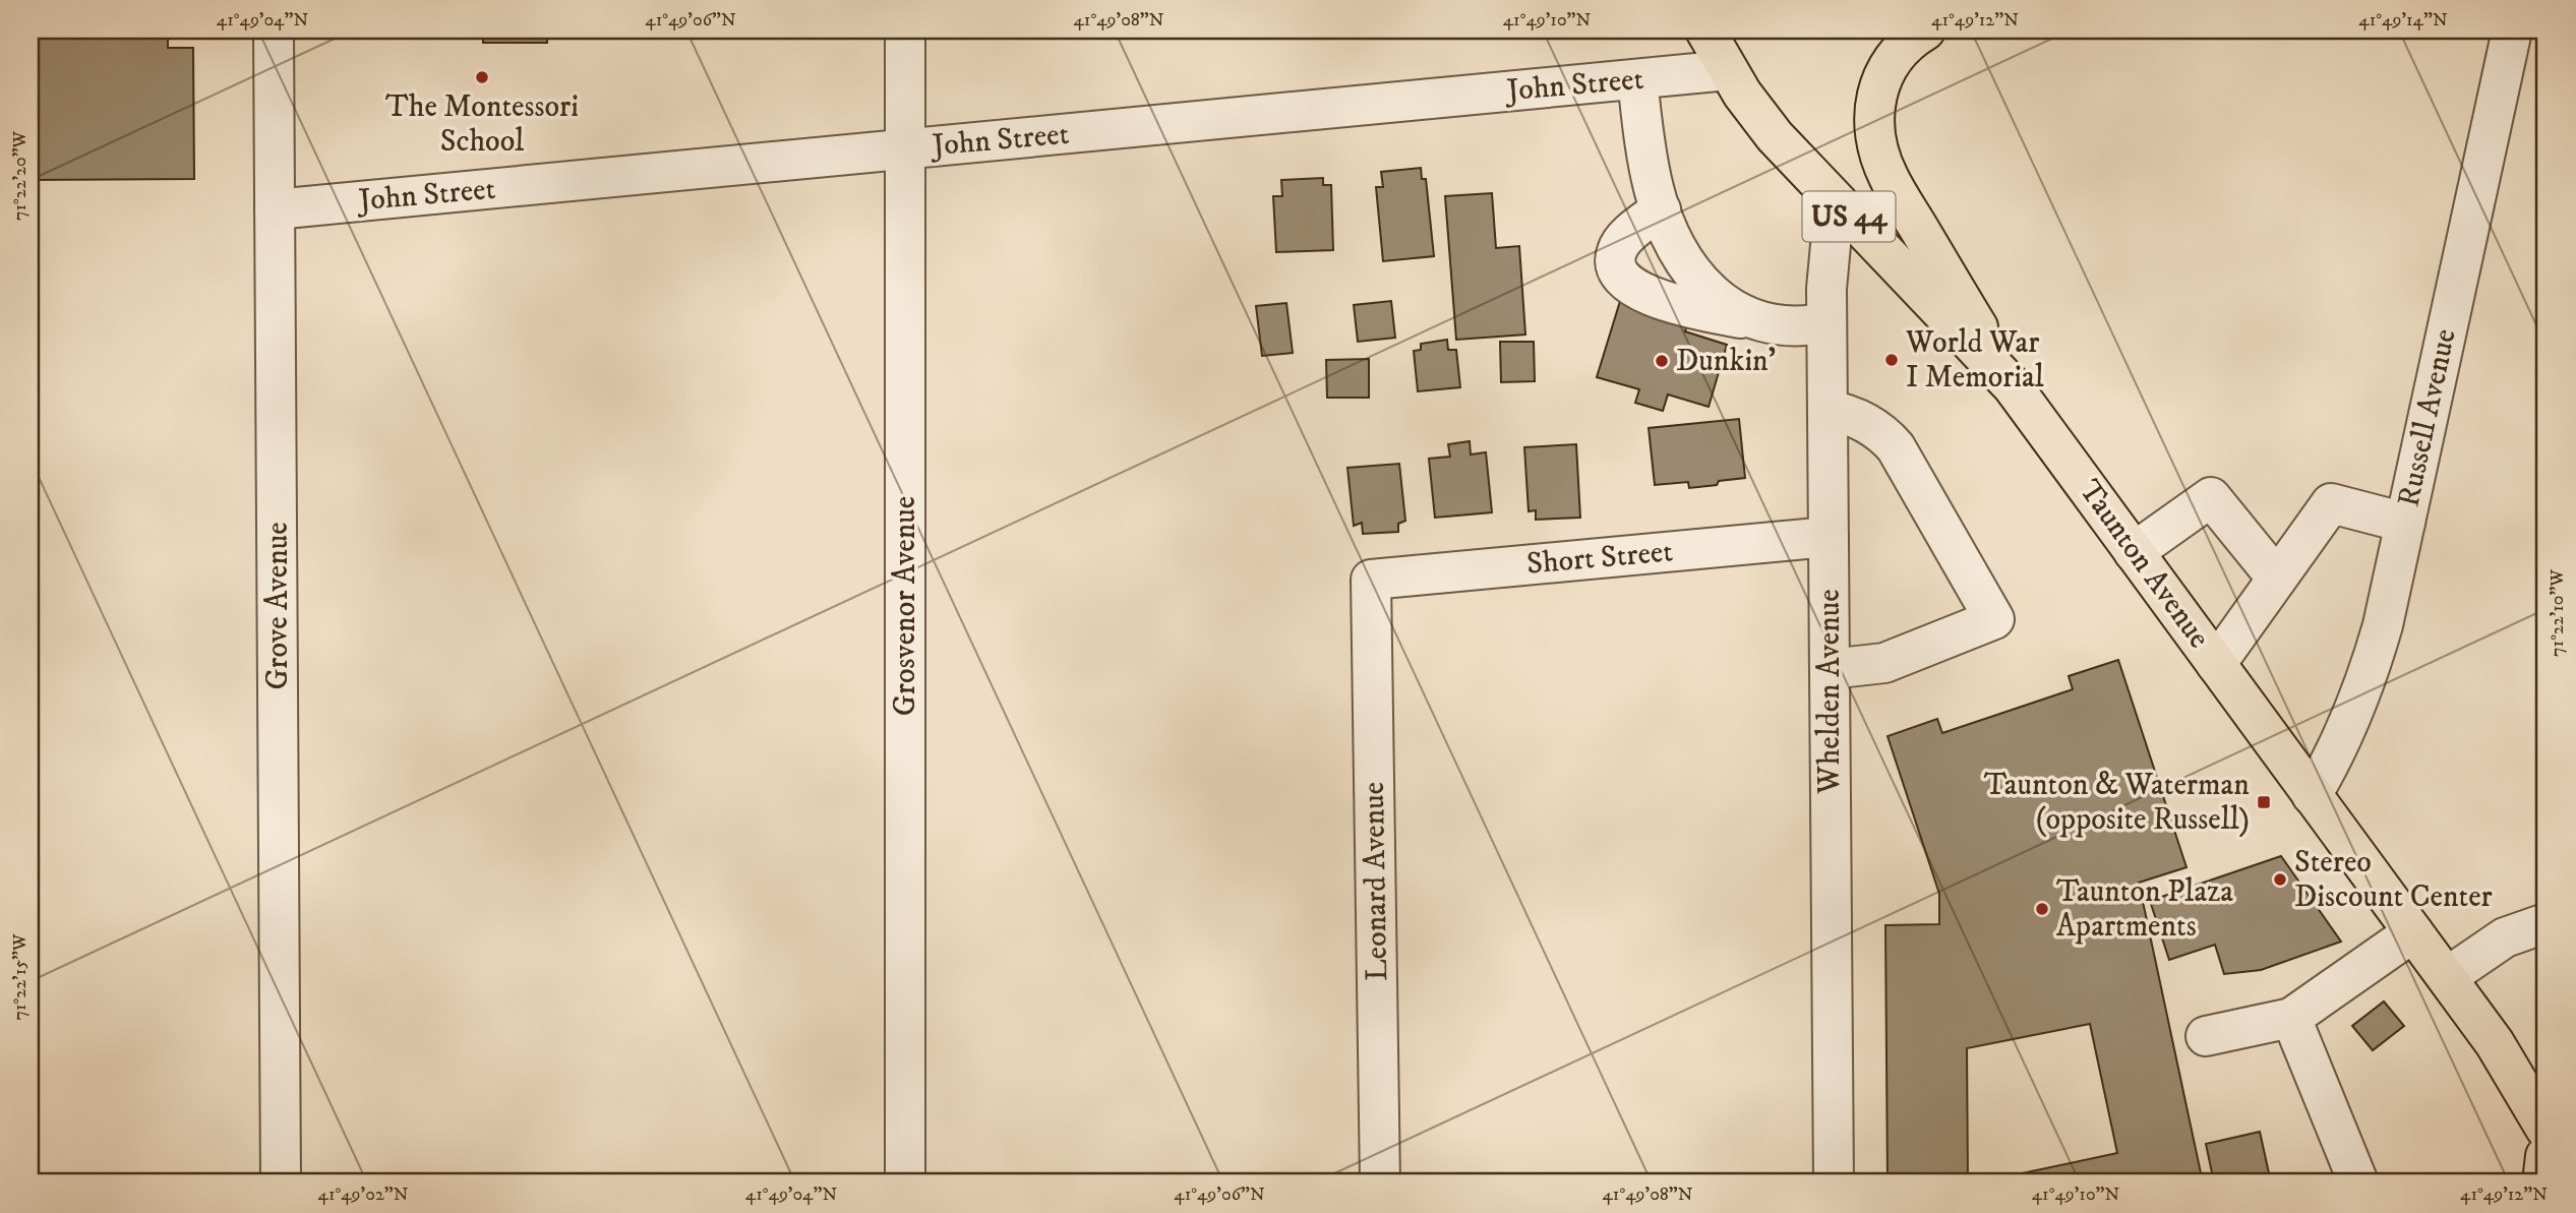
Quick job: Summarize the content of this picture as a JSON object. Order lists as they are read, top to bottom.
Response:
{
  "streets": {
    "highway": ["US 44", "Taunton Avenue"],
    "street": [
      "John Street",
      "Russell Avenue",
      "Short Street",
      "Grove Avenue",
      "Grosvenor Avenue",
      "Whelden Avenue",
      "Leonard Avenue"
    ]
  },
  "crossings": [
    ["John Street", "Taunton Avenue"],
    ["John Street", "Grove Avenue"],
    ["John Street", "Grosvenor Avenue"],
    ["Russell Avenue", "Taunton Avenue"],
    ["Short Street", "Whelden Avenue"],
    ["Short Street", "Leonard Avenue"],
    ["Taunton Avenue", "Whelden Avenue"]
  ],
  "places": {
    "other": [
      "The Montessori School",
      "World War I Memorial",
      "Dunkin'",
      "Stereo Discount Center",
      "Taunton Plaza Apartments"
    ],
    "transit": ["Taunton & Waterman (opposite Russell)"]
  },
  "coordinates": [
    "41°49'04\"N",
    "41°49'06\"N",
    "41°49'08\"N",
    "41°49'10\"N",
    "41°49'12\"N",
    "41°49'14\"N",
    "71°22'20\"W",
    "71°22'10\"W",
    "71°22'15\"W",
    "41°49'02\"N"
  ]
}
